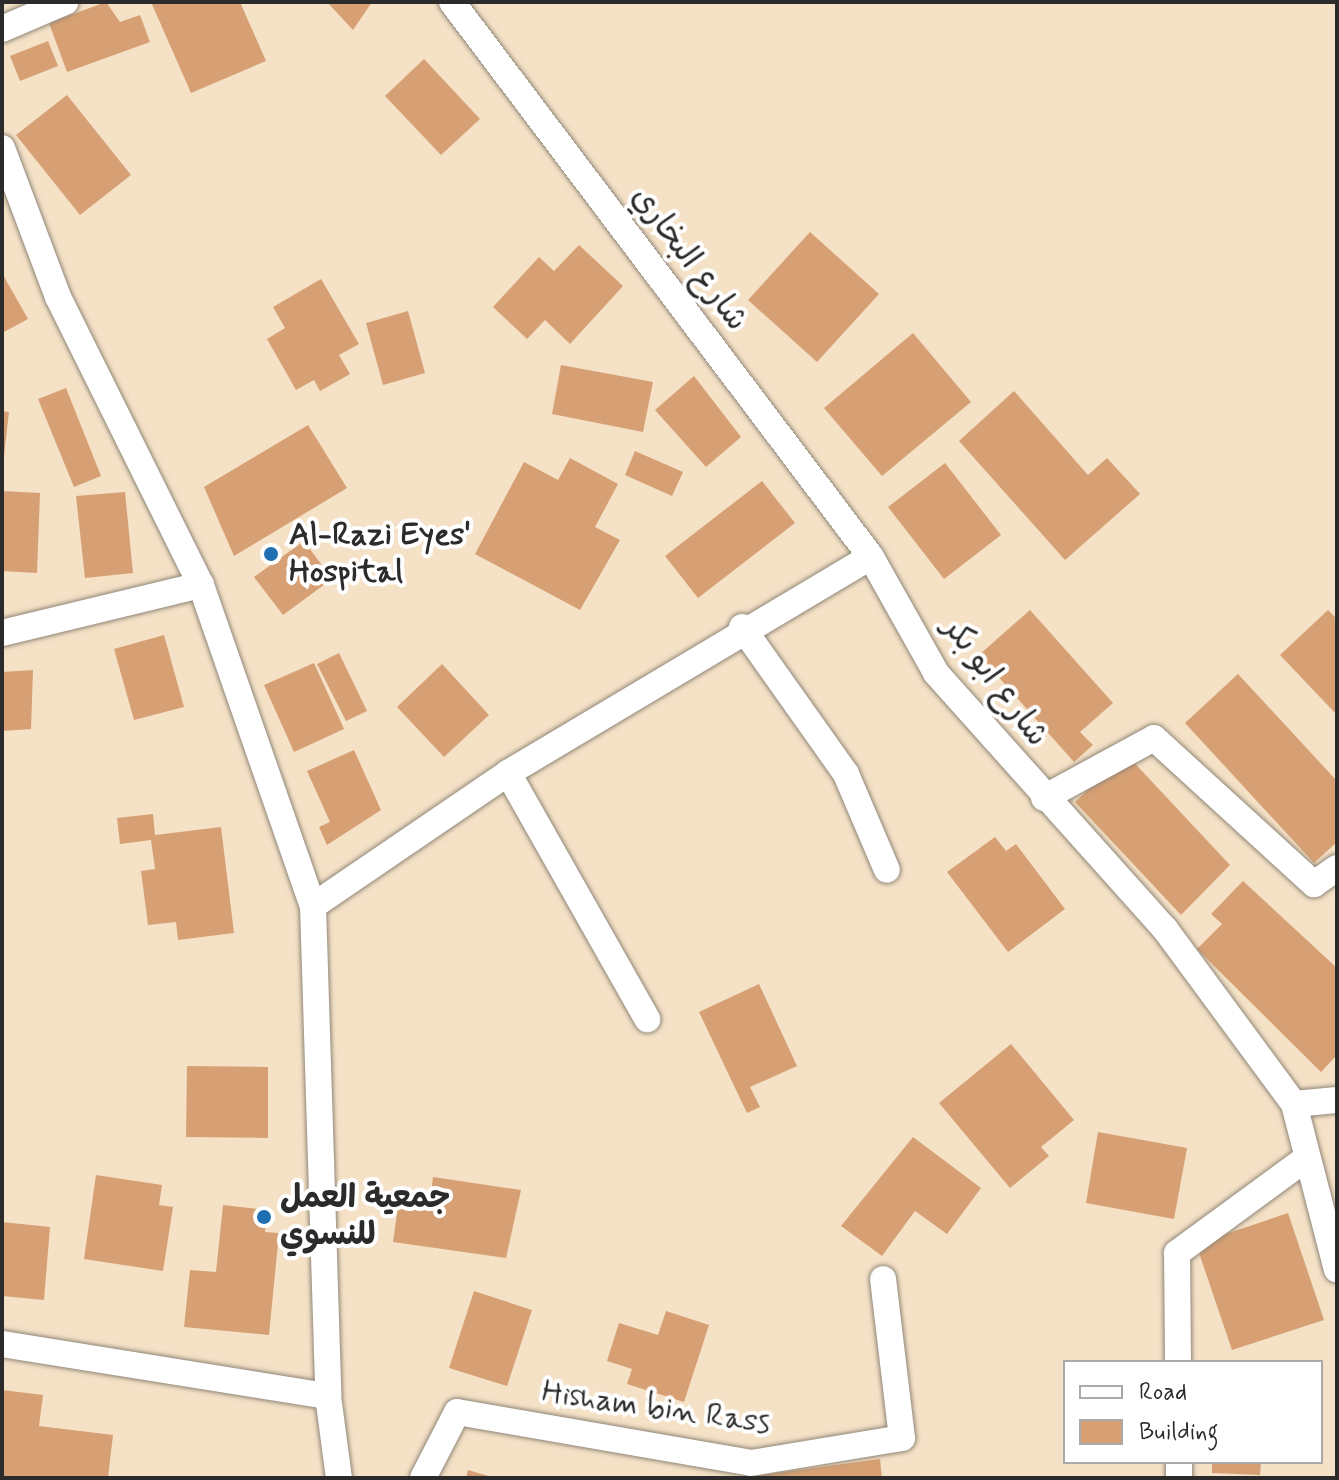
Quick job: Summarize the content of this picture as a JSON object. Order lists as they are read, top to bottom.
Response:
{
  "streets": {
    "street": ["شارع البخاري", "شارع ابو بكر", "Hisham bin Rass"]
  },
  "crossings": [
    ["شارع البخاري", "شارع ابو بكر"]
  ],
  "places": ["Al-Razi Eyes' Hospital", "جمعية العمل للنسوي"],
  "legend": ["Road", "Building"]
}
